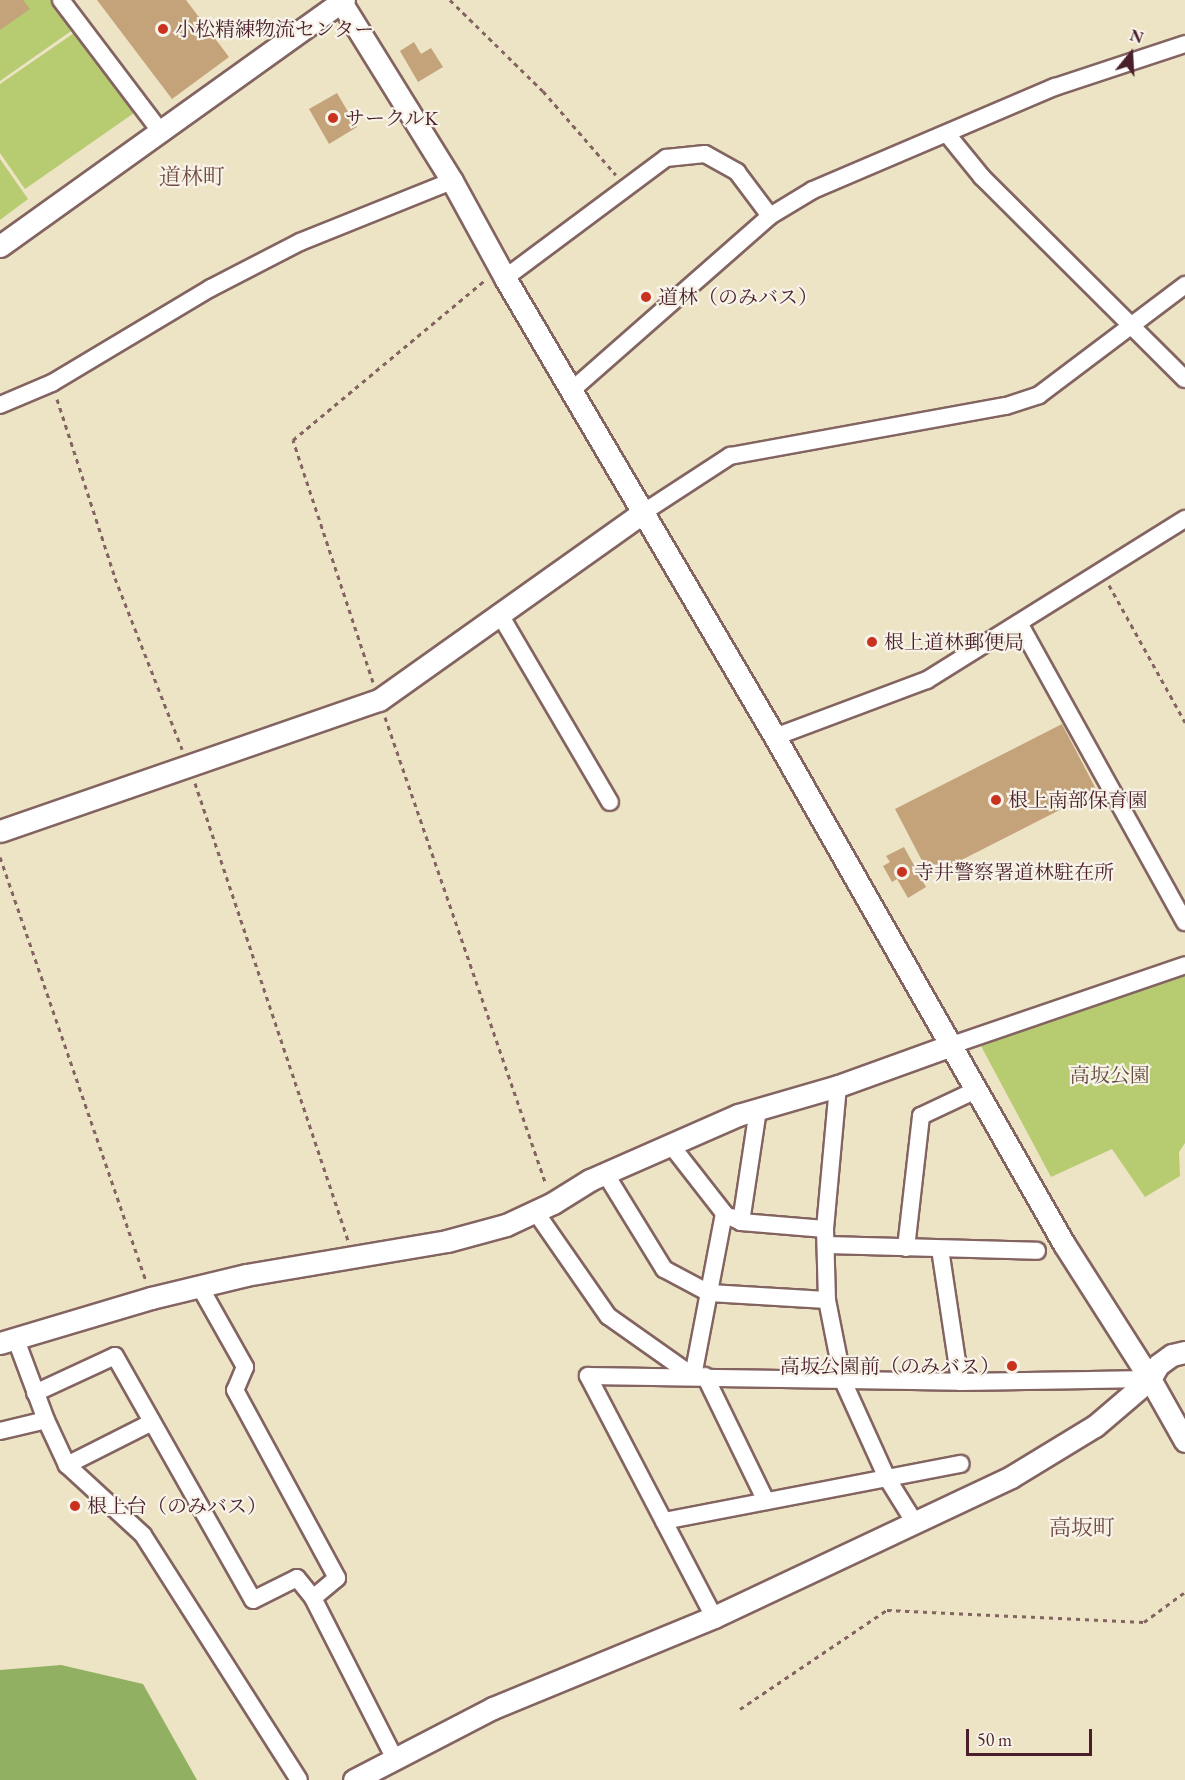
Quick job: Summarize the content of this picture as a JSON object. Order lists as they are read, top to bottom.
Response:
{
  "districts": ["道林町", "高坂町"],
  "parks": ["高坂公園"],
  "places": [
    "小松精練物流センター",
    "サークルK",
    "道林（のみバス）",
    "根上道林郵便局",
    "根上南部保育園",
    "寺井警察署道林駐在所",
    "高坂公園前（のみバス）",
    "根上台（のみバス）"
  ],
  "scale_bar": "50 m",
  "north": "top"
}
